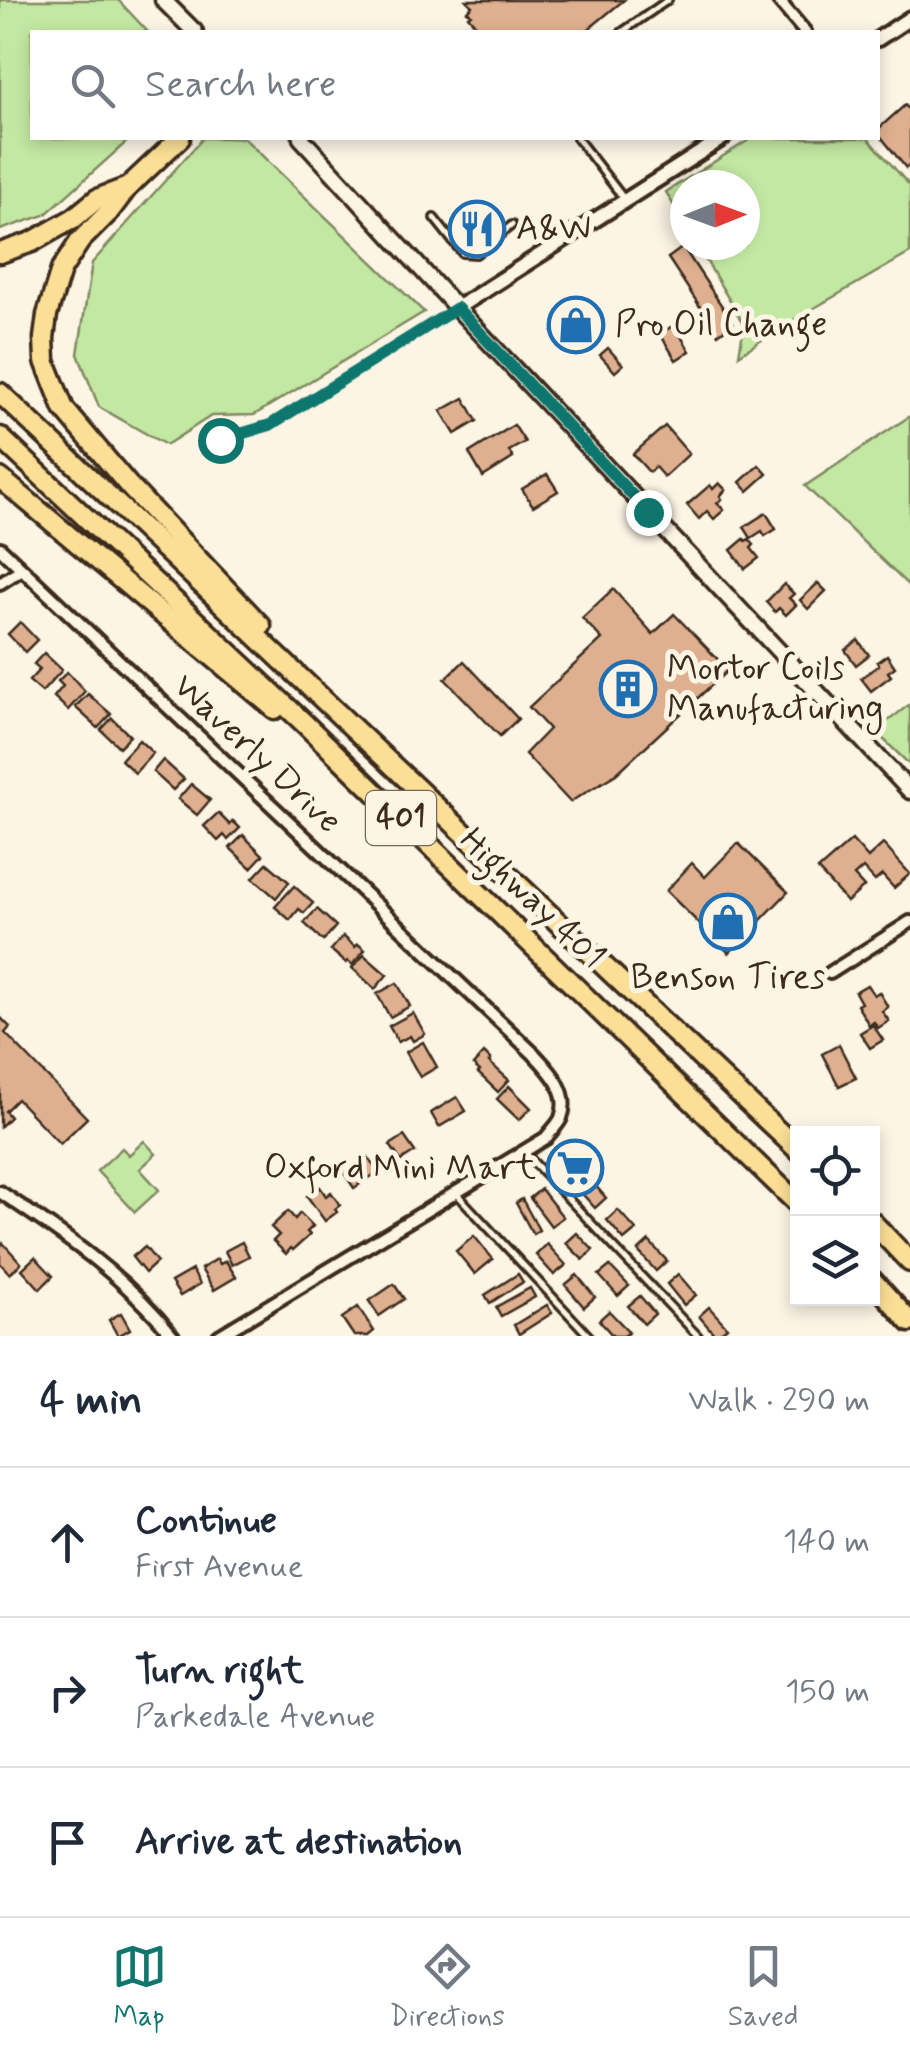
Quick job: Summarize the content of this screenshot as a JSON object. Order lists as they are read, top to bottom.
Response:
{
  "streets": {
    "highway": ["401", "Highway 401"],
    "street": ["Waverly Drive"]
  },
  "places": {
    "restaurant": ["A&W"],
    "shop": ["Pro Oil Change", "Benson Tires"],
    "building": ["Mortor Coils Manufacturing"],
    "supermarket": ["Oxford Mini Mart"]
  },
  "north": "right",
  "page": {
    "search": "Search here",
    "heading": ["4 min", "Walk · 290 m"],
    "list": [
      ["Continue", "First Avenue", "140 m"],
      ["Turn right", "Parkedale Avenue", "150 m"],
      "Arrive at destination"
    ],
    "nav": ["Map", "Directions", "Saved"]
  }
}
